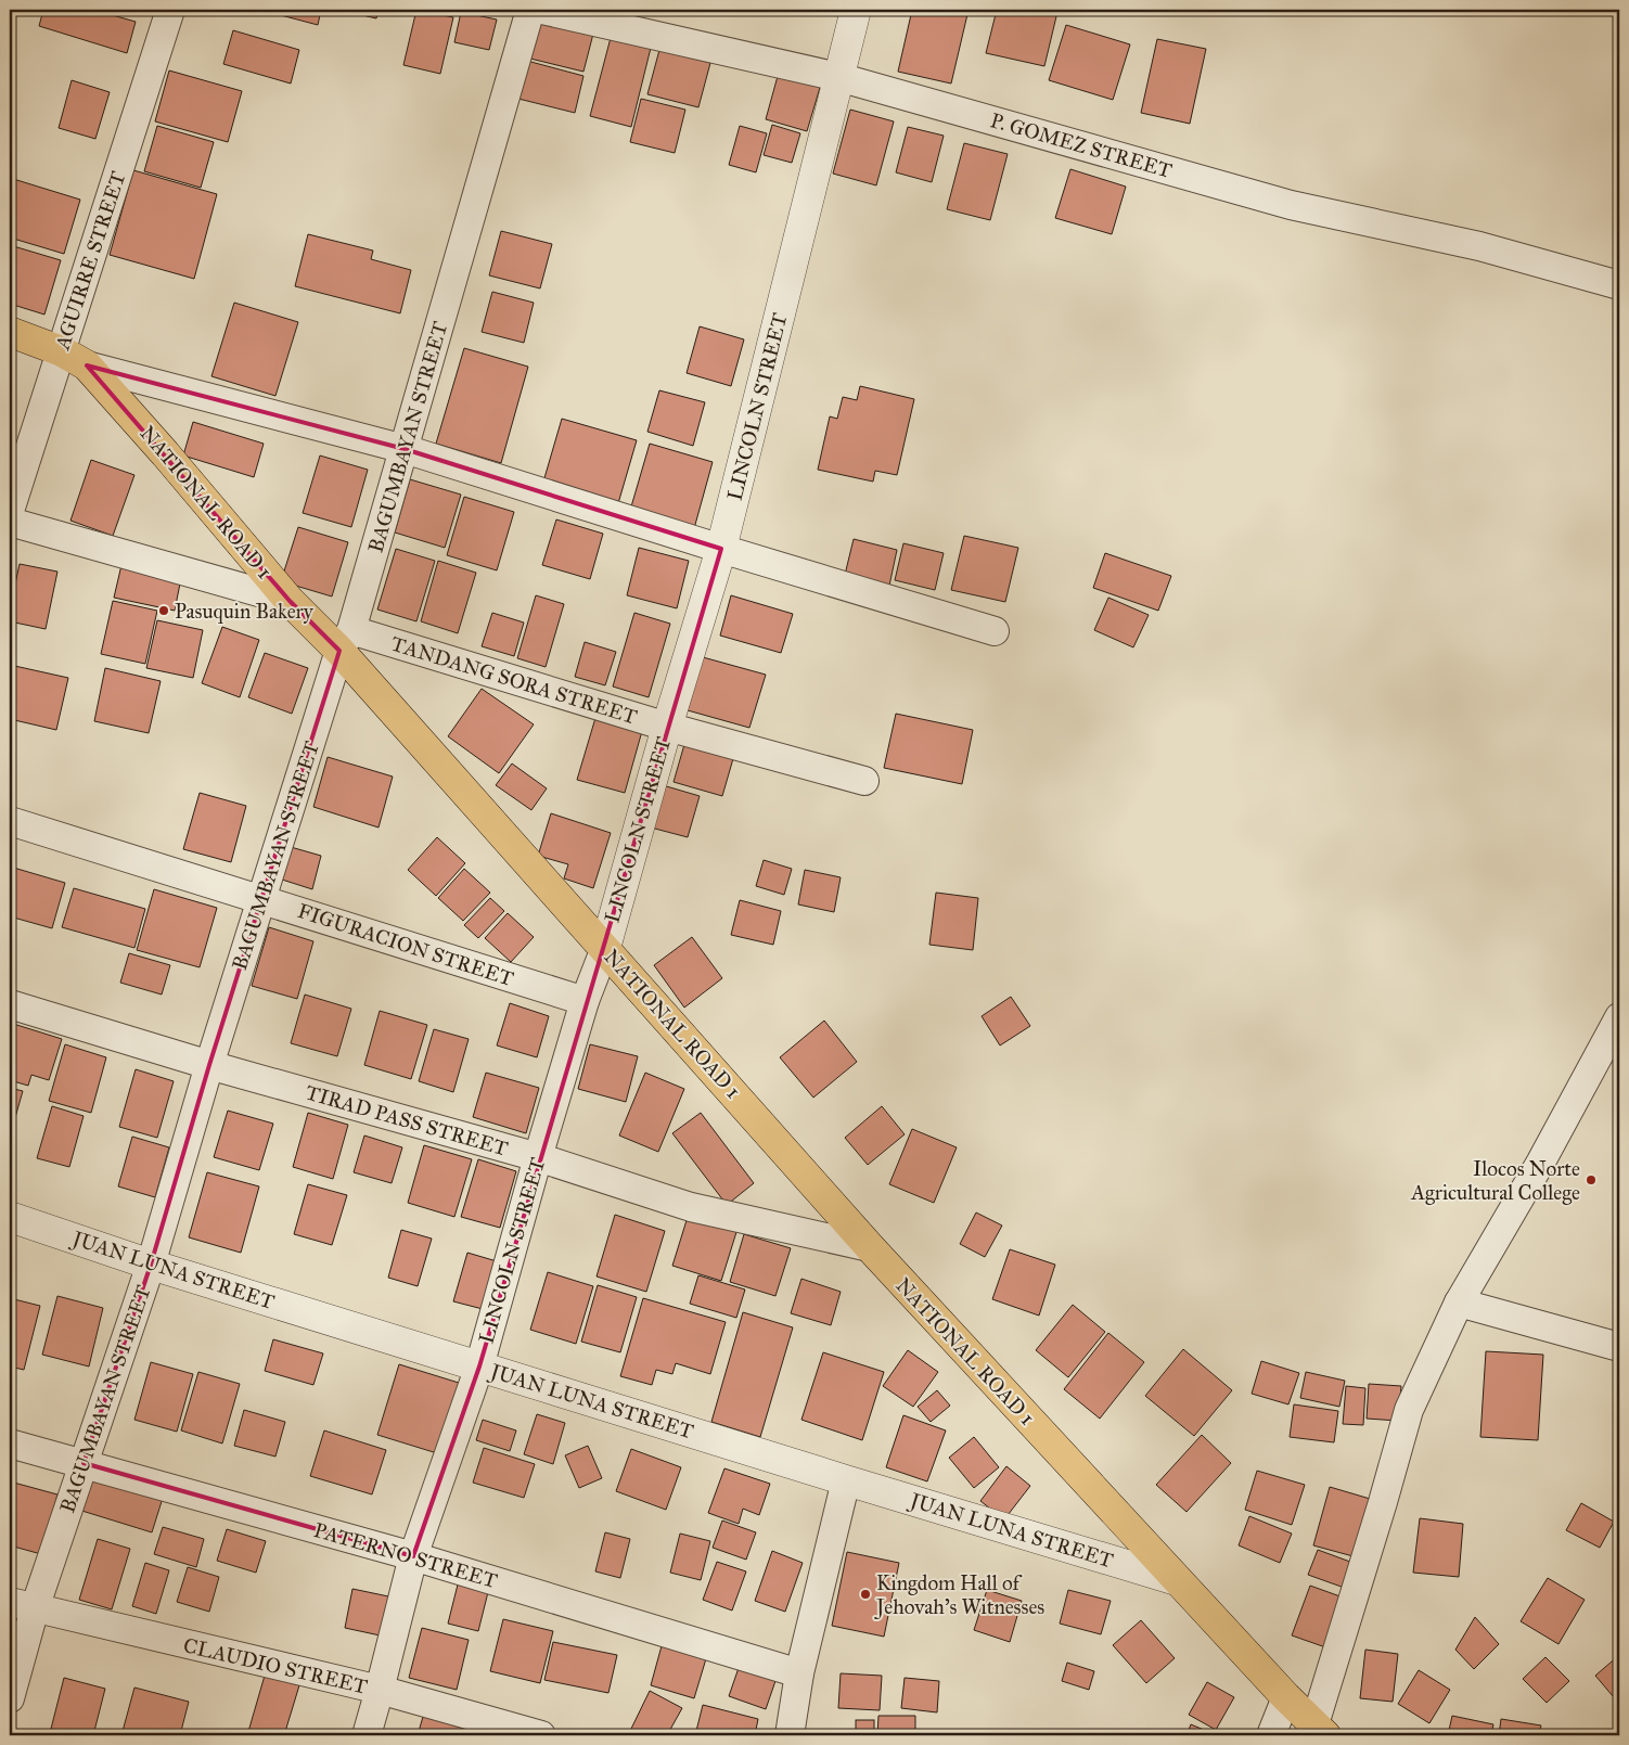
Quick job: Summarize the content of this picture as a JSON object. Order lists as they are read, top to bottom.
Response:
{
  "streets": {
    "main road": ["NATIONAL ROAD 1"],
    "street": [
      "P. GOMEZ STREET",
      "AGUIRRE STREET",
      "LINCOLN STREET",
      "BAGUMBAYAN STREET",
      "TANDANG SORA STREET",
      "FIGURACION STREET",
      "TIRAD PASS STREET",
      "JUAN LUNA STREET",
      "PATERNO STREET",
      "CLAUDIO STREET"
    ]
  },
  "crossings": [
    ["P. GOMEZ STREET", "LINCOLN STREET"],
    ["AGUIRRE STREET", "NATIONAL ROAD 1"],
    ["LINCOLN STREET", "NATIONAL ROAD 1"],
    ["LINCOLN STREET", "TANDANG SORA STREET"],
    ["LINCOLN STREET", "FIGURACION STREET"],
    ["LINCOLN STREET", "TIRAD PASS STREET"],
    ["LINCOLN STREET", "JUAN LUNA STREET"],
    ["LINCOLN STREET", "PATERNO STREET"],
    ["LINCOLN STREET", "CLAUDIO STREET"],
    ["BAGUMBAYAN STREET", "NATIONAL ROAD 1"],
    ["BAGUMBAYAN STREET", "TANDANG SORA STREET"],
    ["BAGUMBAYAN STREET", "FIGURACION STREET"],
    ["BAGUMBAYAN STREET", "TIRAD PASS STREET"],
    ["BAGUMBAYAN STREET", "JUAN LUNA STREET"],
    ["BAGUMBAYAN STREET", "PATERNO STREET"],
    ["BAGUMBAYAN STREET", "CLAUDIO STREET"],
    ["NATIONAL ROAD 1", "TANDANG SORA STREET"],
    ["NATIONAL ROAD 1", "TIRAD PASS STREET"],
    ["NATIONAL ROAD 1", "JUAN LUNA STREET"]
  ],
  "places": ["Pasuquin Bakery", "Ilocos Norte Agricultural College", "Kingdom Hall of Jehovah's Witnesses"]
}
